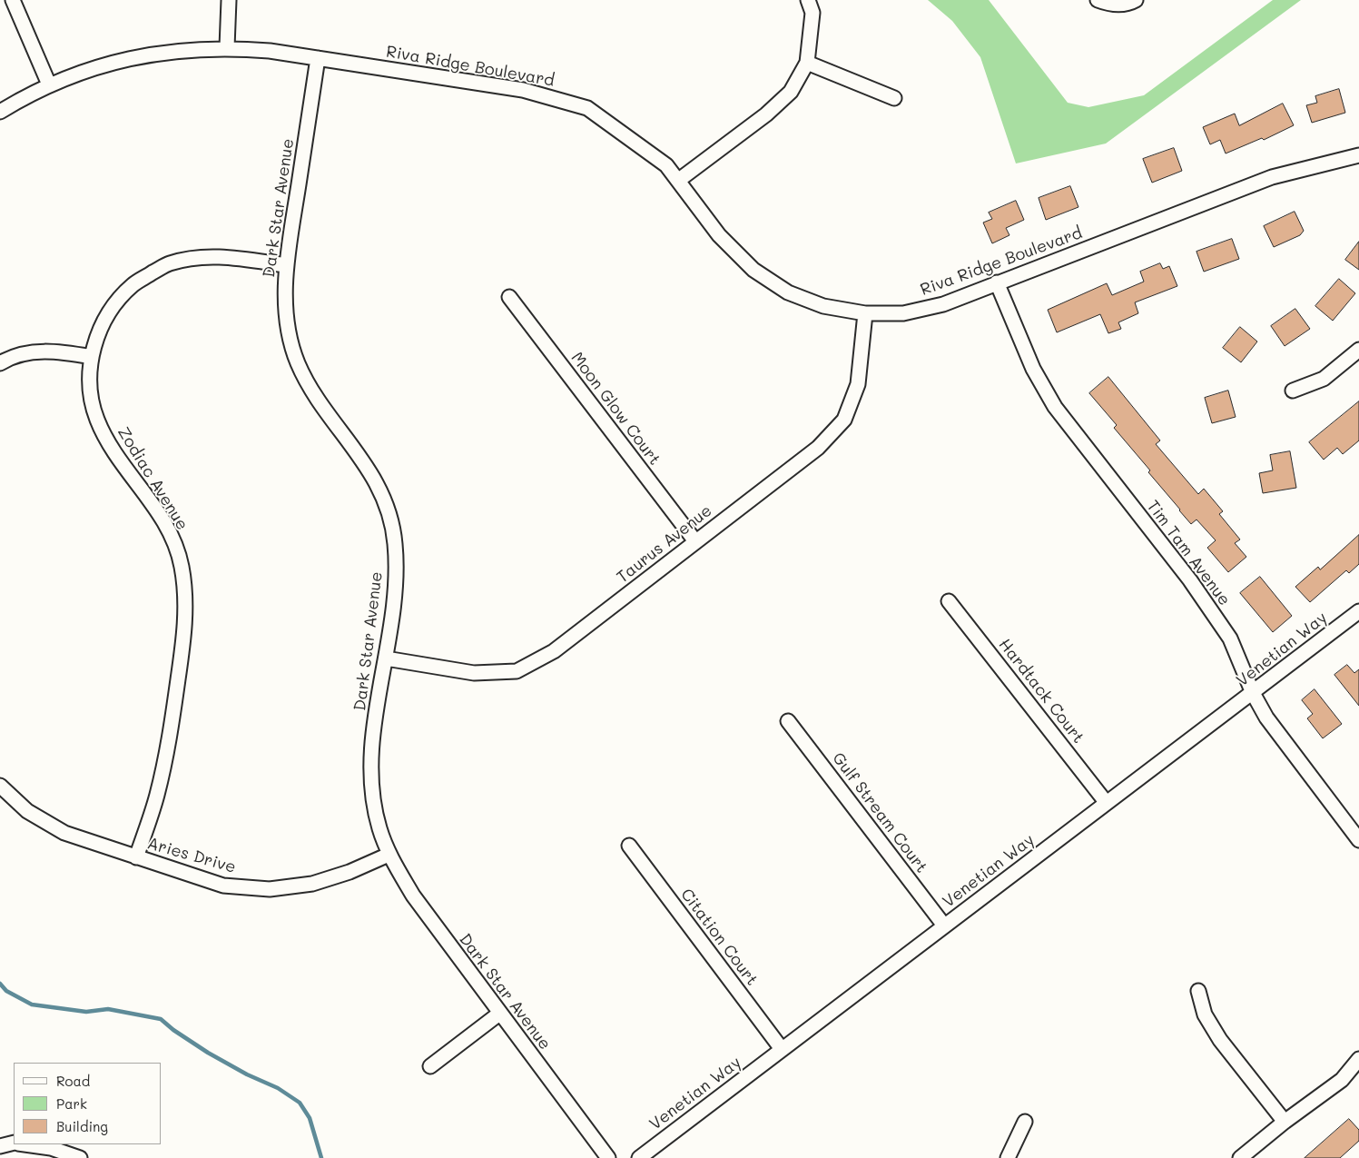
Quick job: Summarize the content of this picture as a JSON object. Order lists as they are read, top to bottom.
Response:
{
  "streets": {
    "street": [
      "Riva Ridge Boulevard",
      "Dark Star Avenue",
      "Moon Glow Court",
      "Zodiac Avenue",
      "Taurus Avenue",
      "Tim Tam Avenue",
      "Venetian Way",
      "Hardtack Court",
      "Gulf Stream Court",
      "Aries Drive",
      "Citation Court"
    ]
  },
  "crossings": [
    ["Riva Ridge Boulevard", "Dark Star Avenue"],
    ["Riva Ridge Boulevard", "Taurus Avenue"],
    ["Riva Ridge Boulevard", "Tim Tam Avenue"],
    ["Dark Star Avenue", "Zodiac Avenue"],
    ["Dark Star Avenue", "Taurus Avenue"],
    ["Dark Star Avenue", "Aries Drive"],
    ["Moon Glow Court", "Taurus Avenue"],
    ["Zodiac Avenue", "Aries Drive"],
    ["Tim Tam Avenue", "Venetian Way"],
    ["Venetian Way", "Hardtack Court"],
    ["Venetian Way", "Gulf Stream Court"],
    ["Venetian Way", "Citation Court"]
  ],
  "legend": ["Road", "Park", "Building"]
}
